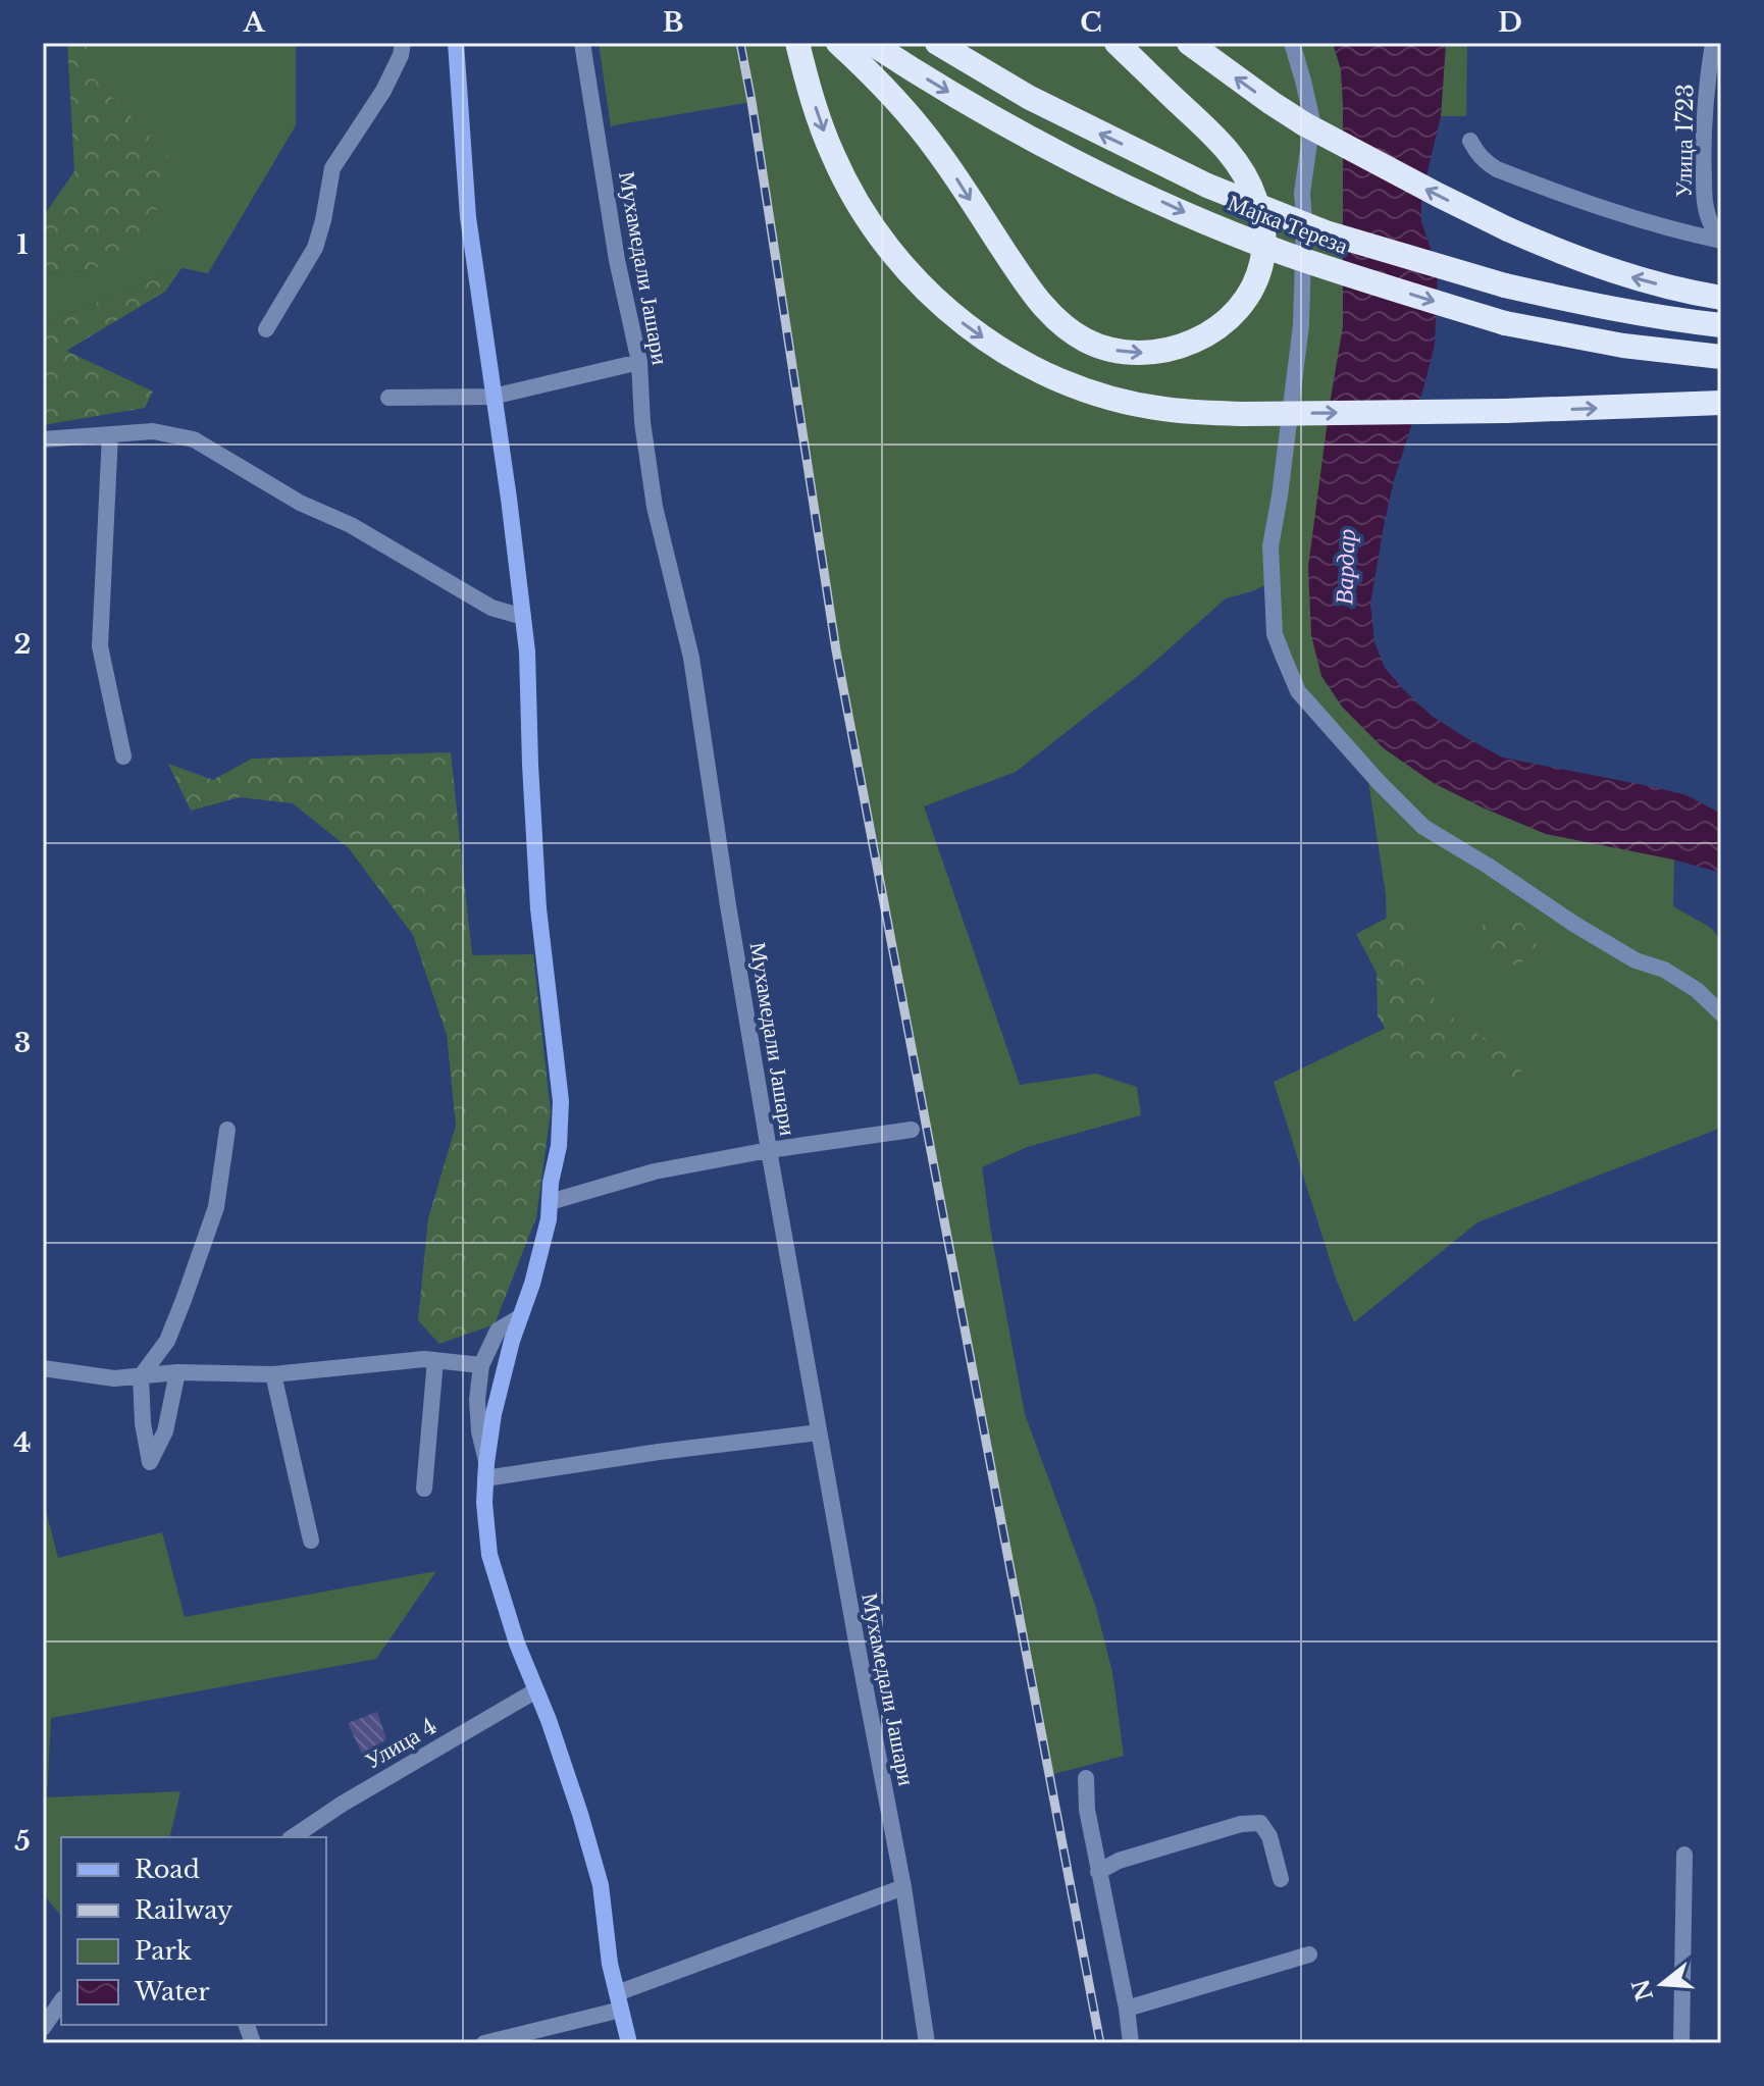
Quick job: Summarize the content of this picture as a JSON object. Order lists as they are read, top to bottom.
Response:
{
  "streets": {
    "highway": ["Мајка Тереза"],
    "street": ["Улица 1723", "Мухамедали Јашари", "Улица 4"]
  },
  "water": ["Вардар"],
  "legend": [
    "Road",
    "Railway",
    "Park",
    "Water"
  ],
  "north": "left",
  "grid": {
    "columns": [
      "A",
      "B",
      "C",
      "D"
    ],
    "rows": [
      "1",
      "2",
      "3",
      "4",
      "5"
    ]
  }
}
